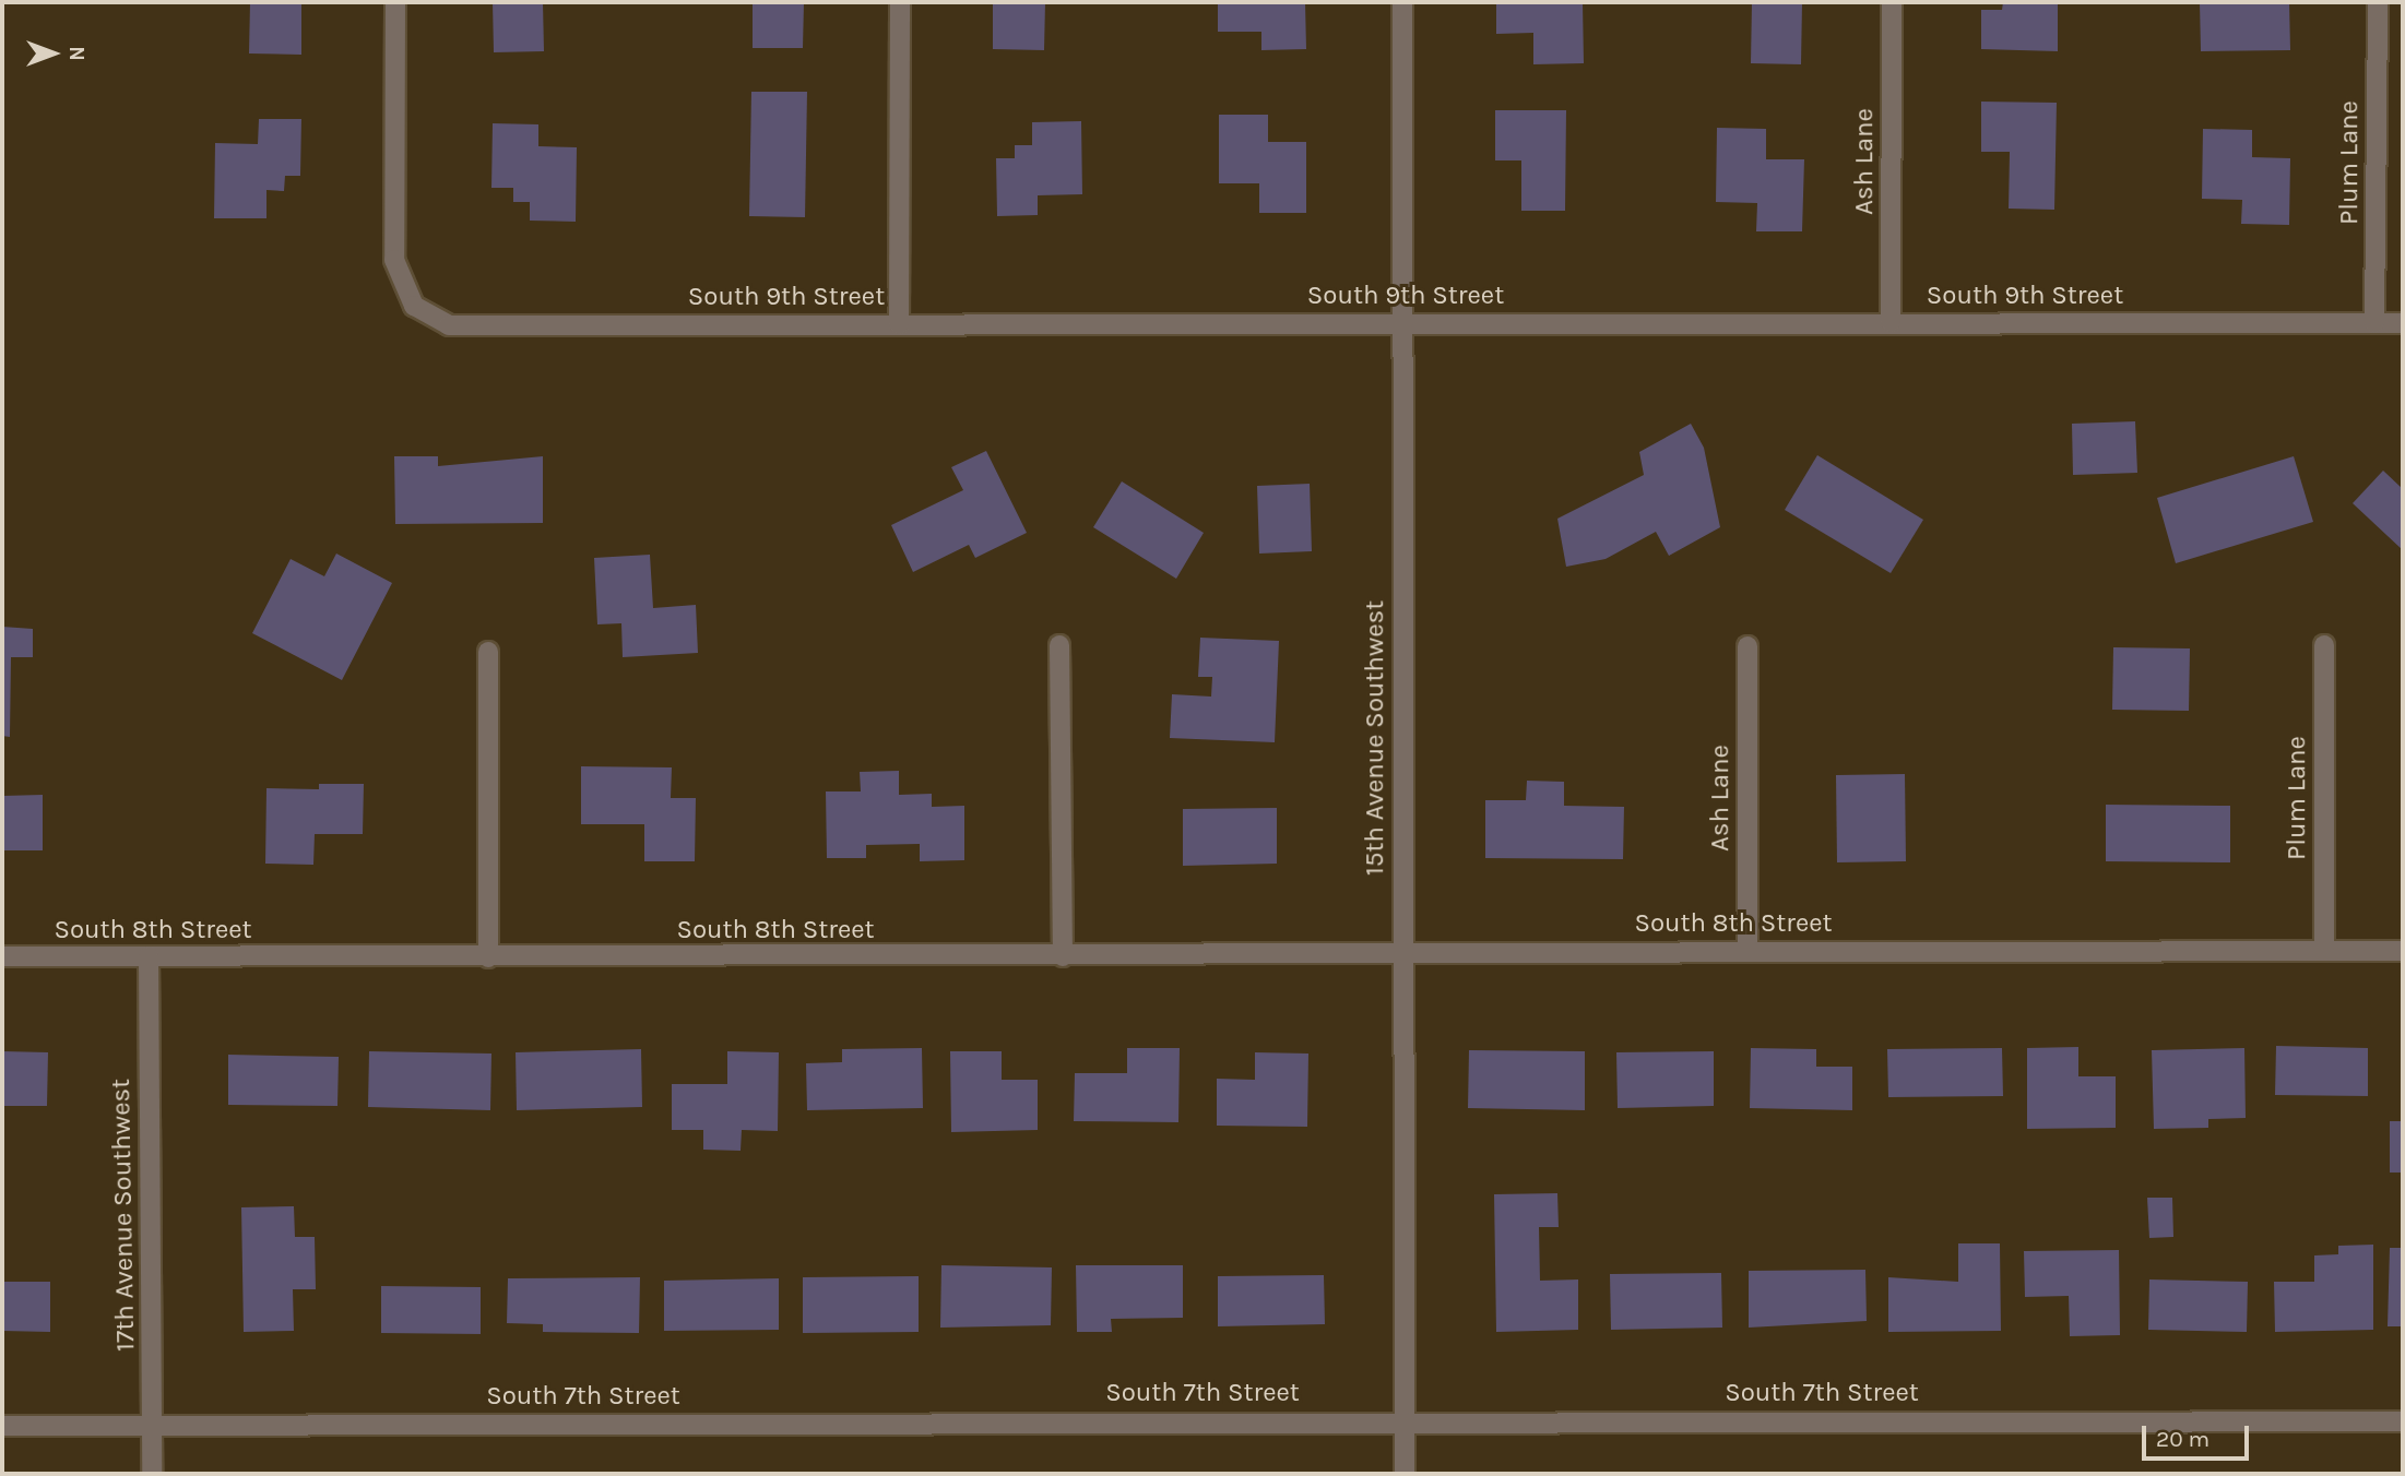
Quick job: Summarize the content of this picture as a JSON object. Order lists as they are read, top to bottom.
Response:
{
  "streets": {
    "street": [
      "Ash Lane",
      "Plum Lane",
      "South 9th Street",
      "15th Avenue Southwest",
      "South 8th Street",
      "17th Avenue Southwest",
      "South 7th Street"
    ]
  },
  "crossings": [
    ["Ash Lane", "South 9th Street"],
    ["Ash Lane", "South 8th Street"],
    ["Plum Lane", "South 9th Street"],
    ["Plum Lane", "South 8th Street"],
    ["South 9th Street", "15th Avenue Southwest"],
    ["15th Avenue Southwest", "South 8th Street"],
    ["15th Avenue Southwest", "South 7th Street"],
    ["South 8th Street", "17th Avenue Southwest"],
    ["17th Avenue Southwest", "South 7th Street"]
  ],
  "scale_bar": "20 m",
  "north": "right"
}
